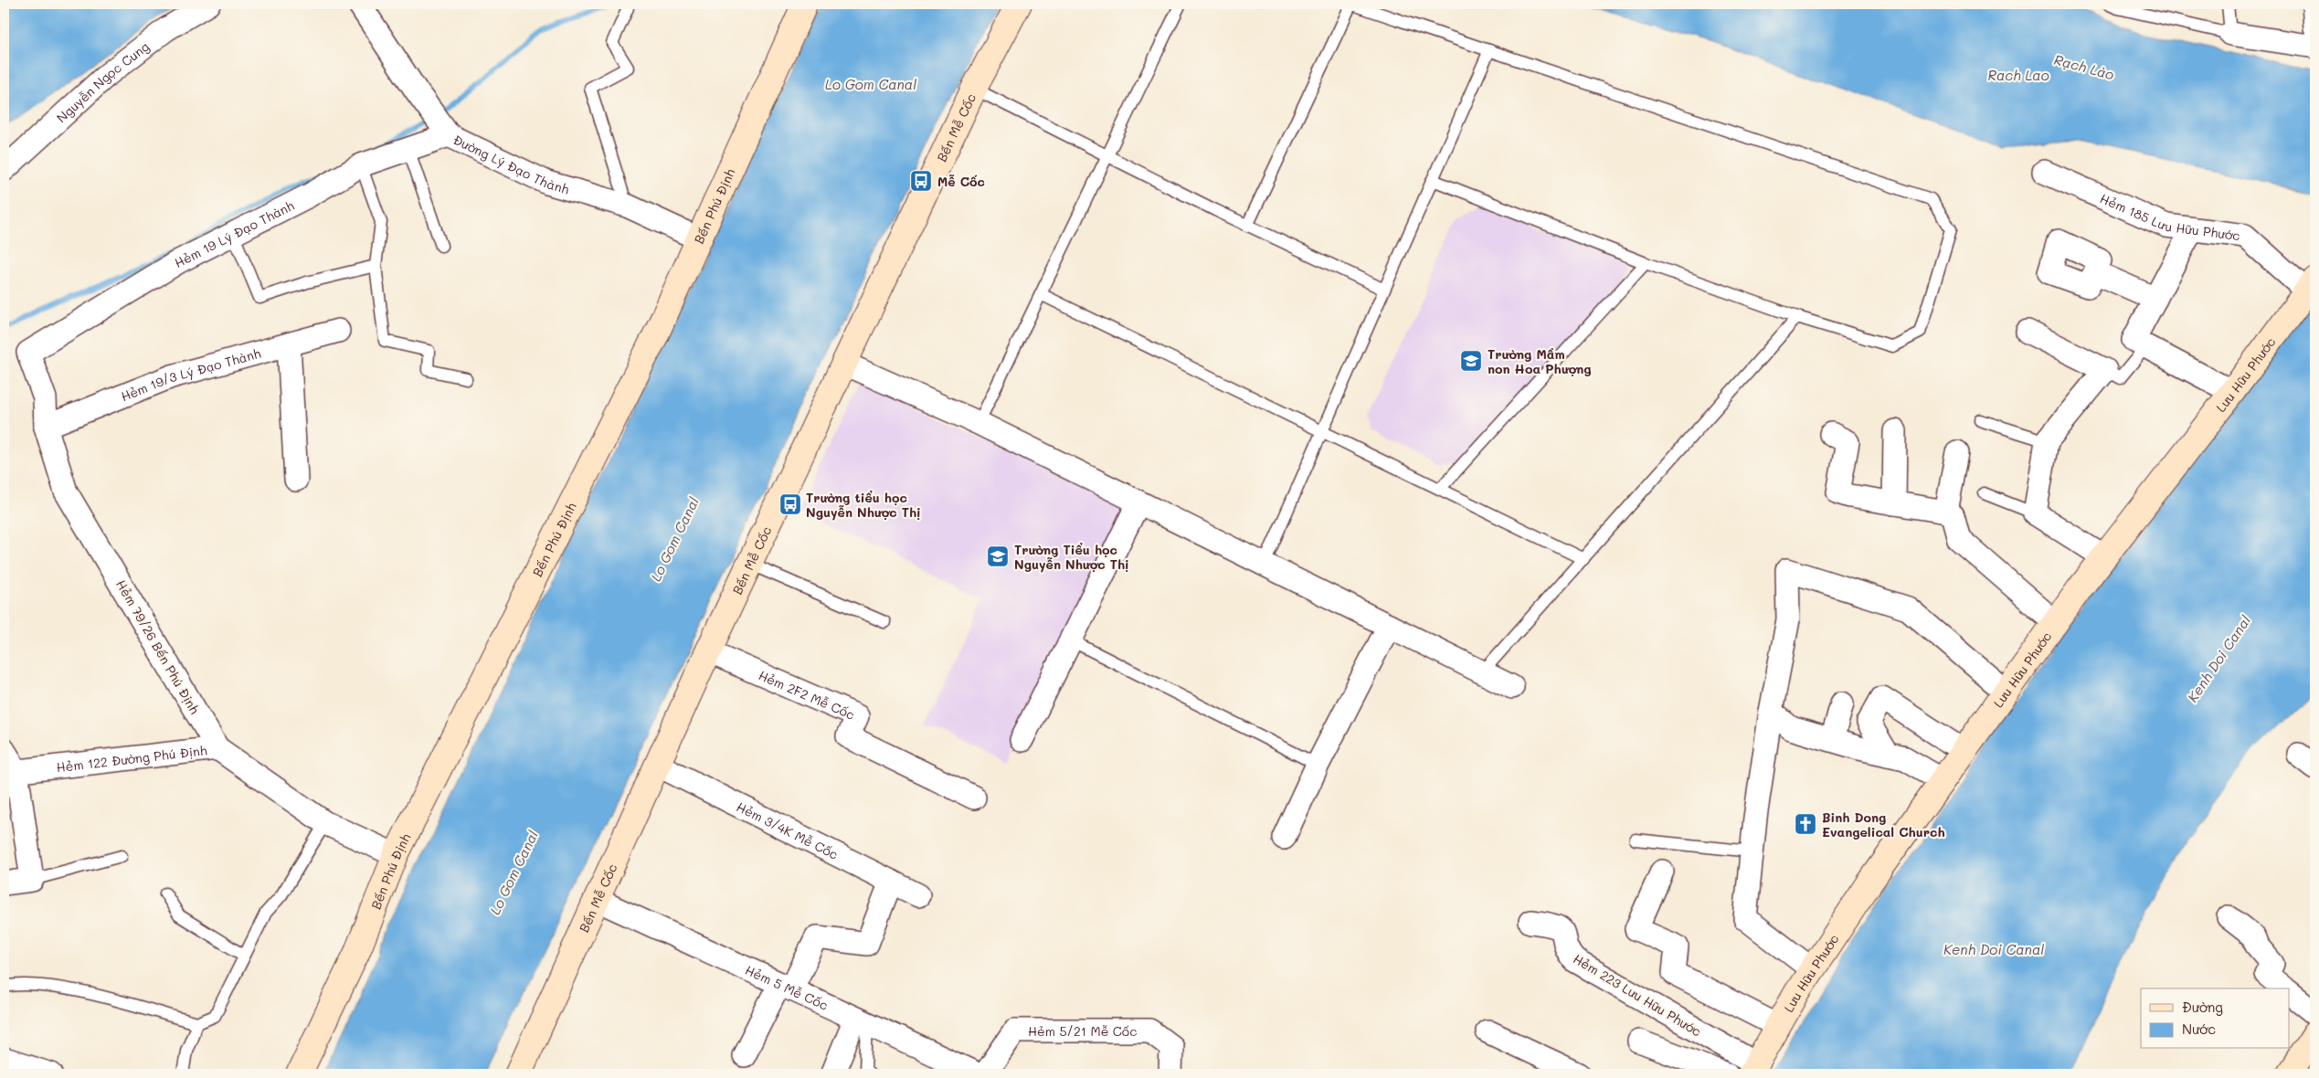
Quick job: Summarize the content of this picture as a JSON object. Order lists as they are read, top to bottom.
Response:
{
  "streets": {
    "street": [
      "Nguyễn Ngọc Cung",
      "Bến Mễ Cốc",
      "Đường Lý Đạo Thành",
      "Bến Phú Định",
      "Hẻm 185 Lưu Hữu Phước",
      "Hẻm 19 Lý Đạo Thành",
      "Hẻm 19/3 Lý Đạo Thành",
      "Lưu Hữu Phước",
      "Hẻm 79/26 Bến Phú Định",
      "Hẻm 2F2 Mễ Cốc",
      "Hẻm 122 Đường Phú Định",
      "Hẻm 3/4K Mễ Cốc",
      "Hẻm 5 Mễ Cốc",
      "Hẻm 223 Lưu Hữu Phước",
      "Hẻm 5/21 Mễ Cốc"
    ]
  },
  "crossings": [
    ["Bến Mễ Cốc", "Hẻm 2F2 Mễ Cốc"],
    ["Bến Mễ Cốc", "Hẻm 3/4K Mễ Cốc"],
    ["Bến Mễ Cốc", "Hẻm 5 Mễ Cốc"],
    ["Đường Lý Đạo Thành", "Bến Phú Định"],
    ["Đường Lý Đạo Thành", "Hẻm 19 Lý Đạo Thành"],
    ["Bến Phú Định", "Hẻm 122 Đường Phú Định"],
    ["Hẻm 185 Lưu Hữu Phước", "Lưu Hữu Phước"],
    ["Hẻm 19 Lý Đạo Thành", "Hẻm 79/26 Bến Phú Định"],
    ["Hẻm 19/3 Lý Đạo Thành", "Hẻm 79/26 Bến Phú Định"],
    ["Lưu Hữu Phước", "Hẻm 223 Lưu Hữu Phước"],
    ["Hẻm 79/26 Bến Phú Định", "Hẻm 122 Đường Phú Định"]
  ],
  "water": [
    "Rạch Lào",
    "Rach Lao",
    "Lo Gom Canal",
    "Kenh Doi Canal"
  ],
  "places": {
    "bus stop": ["Mễ Cốc", "Trường tiểu học Nguyễn Nhược Thị"],
    "school or university": ["Trường Mầm non Hoa Phượng", "Trường Tiểu học Nguyễn Nhược Thị"],
    "church": ["Binh Dong Evangelical Church"]
  },
  "legend": ["Đường", "Nước"]
}
